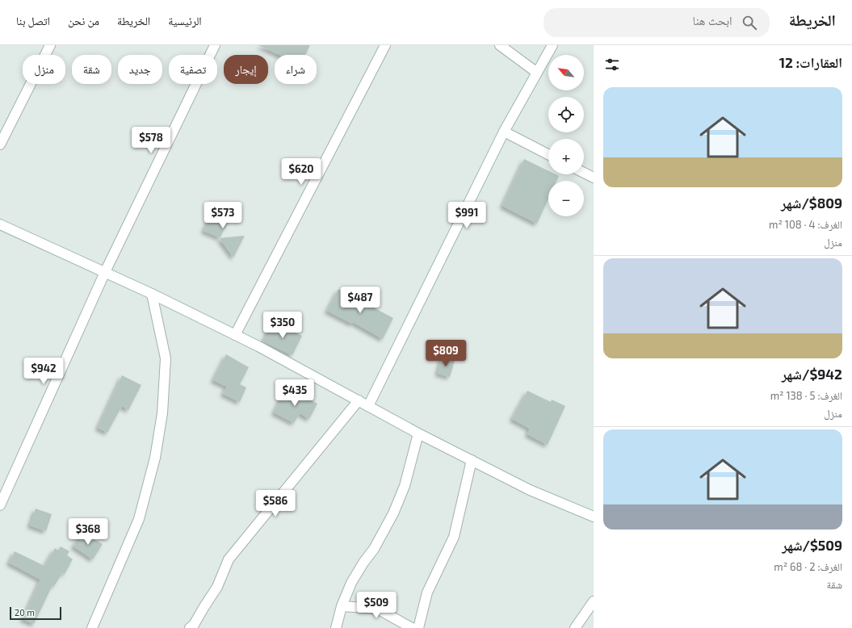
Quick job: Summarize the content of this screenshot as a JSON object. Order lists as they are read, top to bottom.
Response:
{
  "scale_bar": "20 m",
  "north": "top left",
  "page": {
    "header": "الخريطة",
    "search": "ابحث هنا",
    "nav": [
      "الرئيسية",
      "الخريطة",
      "من نحن",
      "اتصل بنا"
    ],
    "heading": "العقارات: 12",
    "map_buttons": ["+", "−"],
    "chip": [
      "شراء",
      "إيجار",
      "تصفية",
      "جديد",
      "شقة",
      "منزل"
    ],
    "list": [
      {
        "name": "$809/شهر",
        "note": "الغرف: 4 · 108 m² · منزل"
      },
      {
        "name": "$942/شهر",
        "note": "الغرف: 5 · 138 m² · منزل"
      },
      {
        "name": "$509/شهر",
        "note": "الغرف: 2 · 68 m² · شقة"
      }
    ],
    "price": [
      "$578",
      "$620",
      "$573",
      "$991",
      "$487",
      "$350",
      "$809",
      "$942",
      "$435",
      "$586",
      "$368",
      "$509"
    ],
    "scale": "20 m"
  }
}
